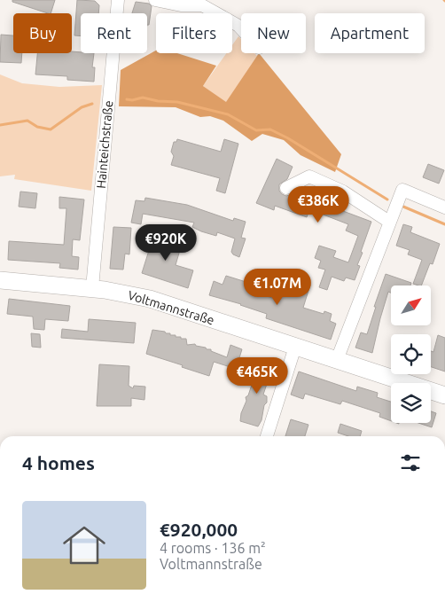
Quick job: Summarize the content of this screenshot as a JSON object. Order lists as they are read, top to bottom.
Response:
{
  "streets": {
    "street": ["Hainteichstraße", "Voltmannstraße"]
  },
  "crossings": [
    ["Hainteichstraße", "Voltmannstraße"]
  ],
  "north": "top right",
  "page": {
    "chip": [
      "Buy",
      "Rent",
      "Filters",
      "New",
      "Apartment"
    ],
    "price": [
      "€386K",
      "€920K",
      "€1.07M",
      "€465K"
    ],
    "heading": "4 homes",
    "list": [
      {
        "name": "€920,000",
        "note": "4 rooms · 136 m² · Voltmannstraße"
      }
    ]
  }
}
